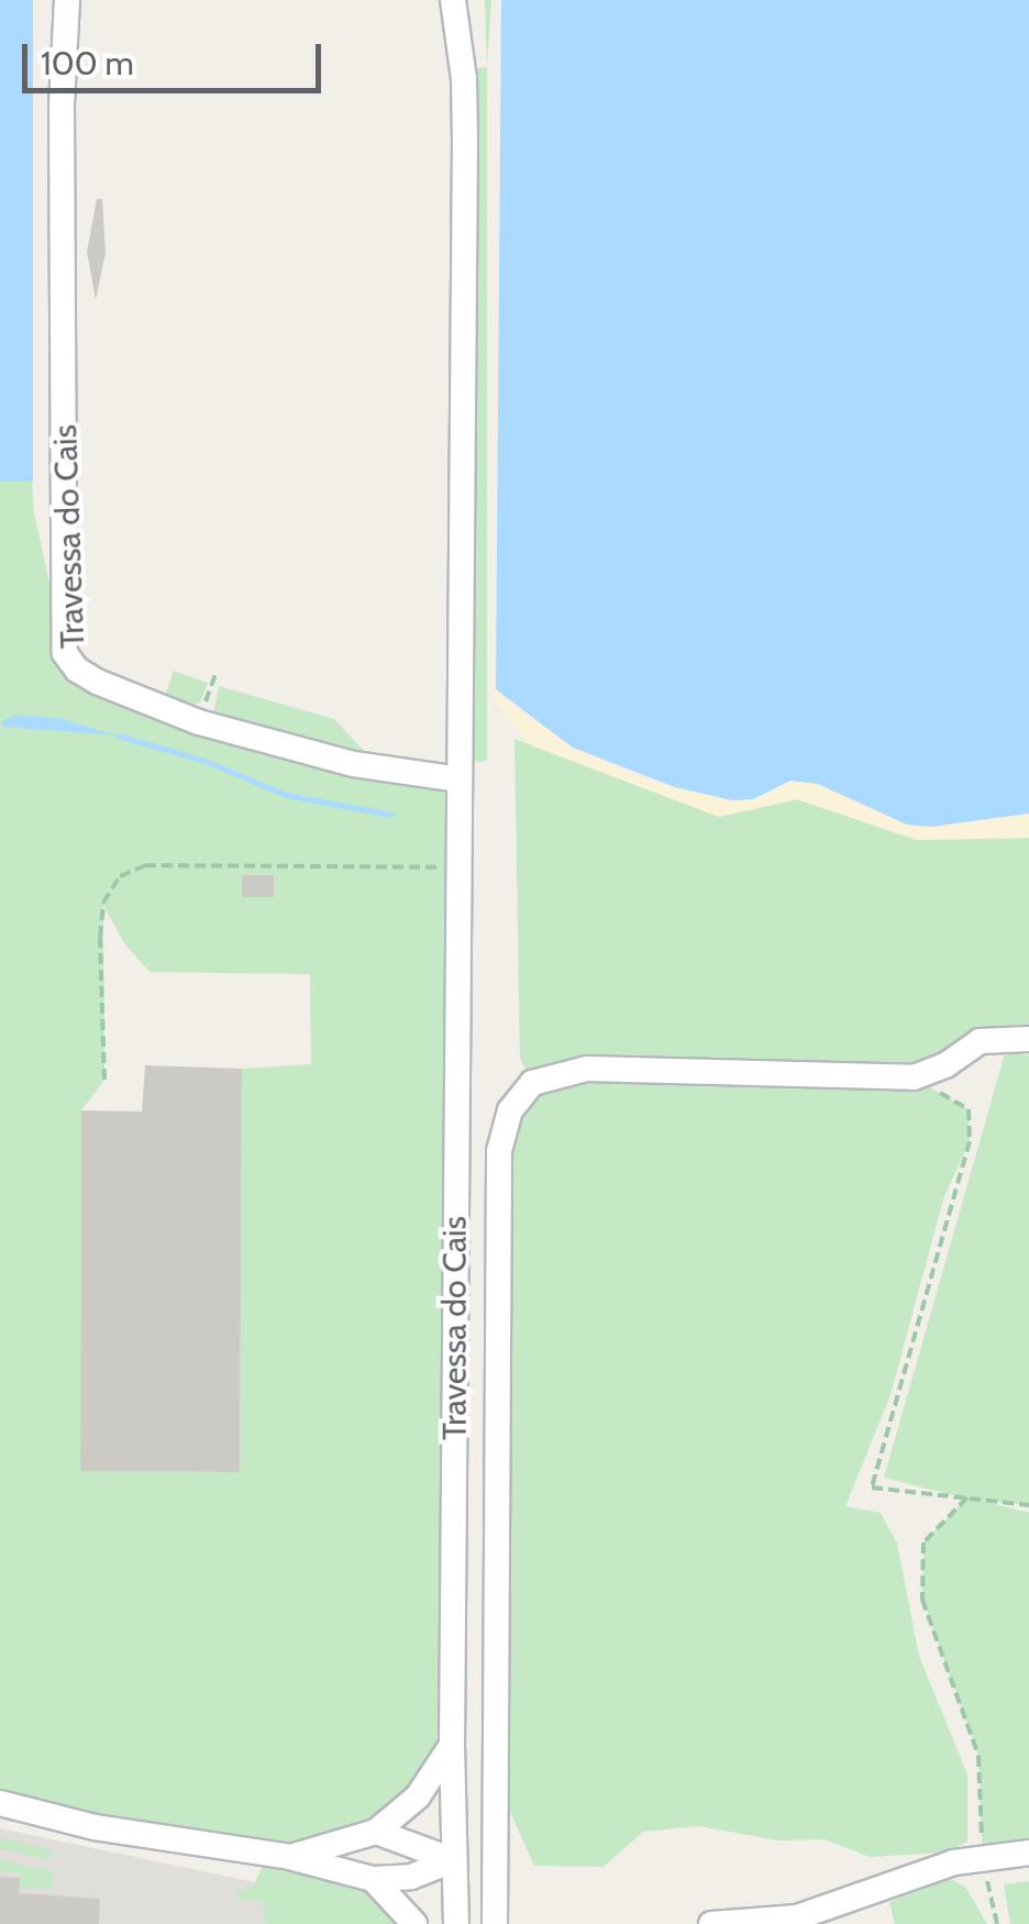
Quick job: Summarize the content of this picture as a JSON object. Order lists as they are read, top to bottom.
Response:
{
  "streets": {
    "street": ["Travessa do Cais"]
  },
  "scale_bar": "100 m"
}
